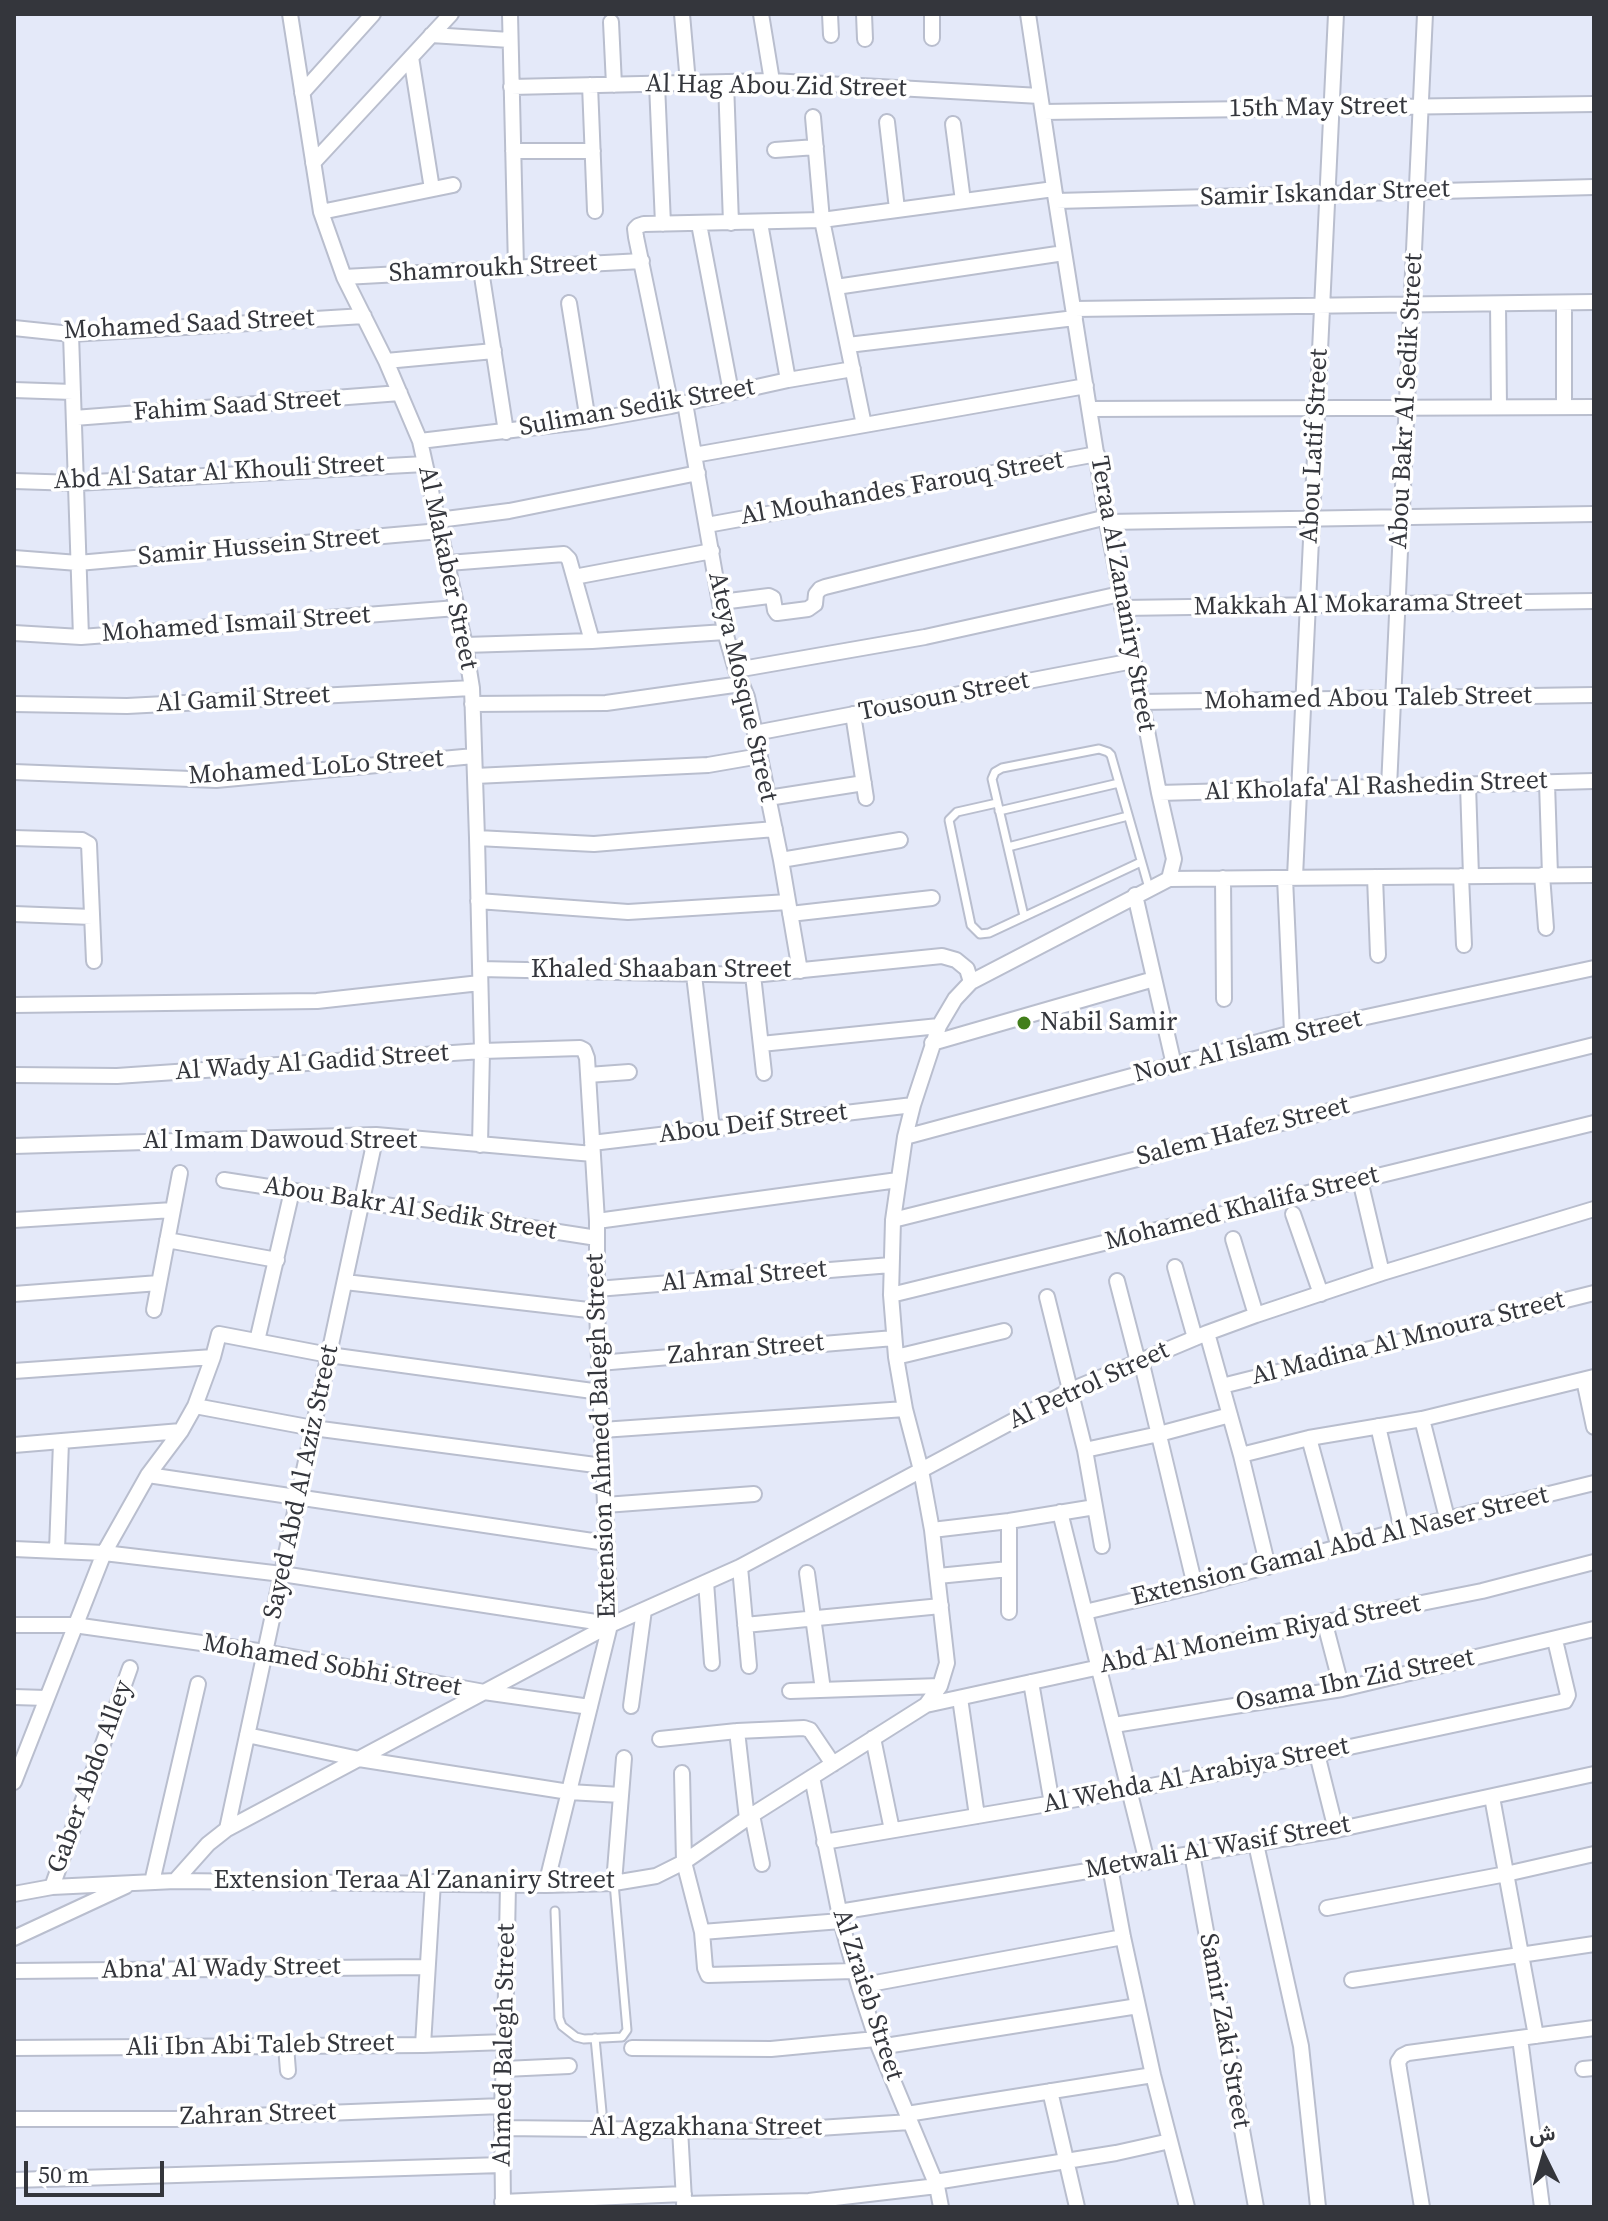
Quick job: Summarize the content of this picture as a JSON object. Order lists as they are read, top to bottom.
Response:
{
  "streets": {
    "street": [
      "Al Hag Abou Zid Street",
      "15th May Street",
      "Samir Iskandar Street",
      "Shamroukh Street",
      "Mohamed Saad Street",
      "Abou Bakr Al Sedik Street",
      "Fahim Saad Street",
      "Suliman Sedik Street",
      "Abou Latif Street",
      "Abd Al Satar Al Khouli Street",
      "Al Mouhandes Farouq Street",
      "Samir Hussein Street",
      "Al Makaber Street",
      "Teraa Al Zananiry Street",
      "Makkah Al Mokarama Street",
      "Mohamed Ismail Street",
      "Ateya Mosque Street",
      "Tousoun Street",
      "Mohamed Abou Taleb Street",
      "Al Gamil Street",
      "Mohamed LoLo Street",
      "Al Kholafa' Al Rashedin Street",
      "Khaled Shaaban Street",
      "Nour Al Islam Street",
      "Al Wady Al Gadid Street",
      "Abou Deif Street",
      "Salem Hafez Street",
      "Al Imam Dawoud Street",
      "Mohamed Khalifa Street",
      "Al Amal Street",
      "Al Madina Al Mnoura Street",
      "Zahran Street",
      "Al Petrol Street",
      "Extension Ahmed Balegh Street",
      "Sayed Abd Al Aziz Street",
      "Extension Gamal Abd Al Naser Street",
      "Abd Al Moneim Riyad Street",
      "Mohamed Sobhi Street",
      "Osama Ibn Zid Street",
      "Al Wehda Al Arabiya Street",
      "Gaber Abdo Alley",
      "Metwali Al Wasif Street",
      "Extension Teraa Al Zananiry Street",
      "Abna' Al Wady Street",
      "Al Zraieb Street",
      "Samir Zaki Street",
      "Ahmed Balegh Street",
      "Ali Ibn Abi Taleb Street",
      "Al Agzakhana Street"
    ]
  },
  "crossings": [
    ["Al Hag Abou Zid Street", "Teraa Al Zananiry Street"],
    ["15th May Street", "Abou Bakr Al Sedik Street"],
    ["15th May Street", "Abou Latif Street"],
    ["15th May Street", "Teraa Al Zananiry Street"],
    ["Samir Iskandar Street", "Abou Bakr Al Sedik Street"],
    ["Samir Iskandar Street", "Abou Latif Street"],
    ["Samir Iskandar Street", "Teraa Al Zananiry Street"],
    ["Samir Iskandar Street", "Ateya Mosque Street"],
    ["Shamroukh Street", "Al Makaber Street"],
    ["Shamroukh Street", "Ateya Mosque Street"],
    ["Mohamed Saad Street", "Al Makaber Street"],
    ["Abou Bakr Al Sedik Street", "Makkah Al Mokarama Street"],
    ["Abou Bakr Al Sedik Street", "Mohamed Abou Taleb Street"],
    ["Abou Bakr Al Sedik Street", "Al Kholafa' Al Rashedin Street"],
    ["Abou Bakr Al Sedik Street", "Extension Ahmed Balegh Street"],
    ["Abou Bakr Al Sedik Street", "Sayed Abd Al Aziz Street"],
    ["Abou Bakr Al Sedik Street", "Extension Teraa Al Zananiry Street"],
    ["Fahim Saad Street", "Al Makaber Street"],
    ["Suliman Sedik Street", "Al Makaber Street"],
    ["Suliman Sedik Street", "Ateya Mosque Street"],
    ["Abou Latif Street", "Makkah Al Mokarama Street"],
    ["Abou Latif Street", "Mohamed Abou Taleb Street"],
    ["Abou Latif Street", "Al Kholafa' Al Rashedin Street"],
    ["Abou Latif Street", "Nour Al Islam Street"],
    ["Abd Al Satar Al Khouli Street", "Al Makaber Street"],
    ["Al Mouhandes Farouq Street", "Teraa Al Zananiry Street"],
    ["Al Mouhandes Farouq Street", "Ateya Mosque Street"],
    ["Samir Hussein Street", "Al Makaber Street"],
    ["Samir Hussein Street", "Ateya Mosque Street"],
    ["Al Makaber Street", "Mohamed Ismail Street"],
    ["Al Makaber Street", "Al Gamil Street"],
    ["Al Makaber Street", "Mohamed LoLo Street"],
    ["Al Makaber Street", "Khaled Shaaban Street"],
    ["Al Makaber Street", "Al Wady Al Gadid Street"],
    ["Al Makaber Street", "Al Imam Dawoud Street"],
    ["Teraa Al Zananiry Street", "Makkah Al Mokarama Street"],
    ["Teraa Al Zananiry Street", "Tousoun Street"],
    ["Teraa Al Zananiry Street", "Mohamed Abou Taleb Street"],
    ["Teraa Al Zananiry Street", "Al Kholafa' Al Rashedin Street"],
    ["Ateya Mosque Street", "Tousoun Street"],
    ["Ateya Mosque Street", "Khaled Shaaban Street"],
    ["Nour Al Islam Street", "Extension Teraa Al Zananiry Street"],
    ["Al Wady Al Gadid Street", "Extension Ahmed Balegh Street"],
    ["Abou Deif Street", "Al Imam Dawoud Street"],
    ["Abou Deif Street", "Extension Ahmed Balegh Street"],
    ["Abou Deif Street", "Extension Teraa Al Zananiry Street"],
    ["Salem Hafez Street", "Extension Teraa Al Zananiry Street"],
    ["Al Imam Dawoud Street", "Extension Ahmed Balegh Street"],
    ["Al Imam Dawoud Street", "Sayed Abd Al Aziz Street"],
    ["Mohamed Khalifa Street", "Extension Teraa Al Zananiry Street"],
    ["Al Amal Street", "Extension Ahmed Balegh Street"],
    ["Al Amal Street", "Extension Teraa Al Zananiry Street"],
    ["Zahran Street", "Extension Ahmed Balegh Street"],
    ["Zahran Street", "Extension Teraa Al Zananiry Street"],
    ["Zahran Street", "Ahmed Balegh Street"],
    ["Al Petrol Street", "Extension Ahmed Balegh Street"],
    ["Al Petrol Street", "Sayed Abd Al Aziz Street"],
    ["Al Petrol Street", "Mohamed Sobhi Street"],
    ["Al Petrol Street", "Extension Teraa Al Zananiry Street"],
    ["Extension Ahmed Balegh Street", "Mohamed Sobhi Street"],
    ["Extension Ahmed Balegh Street", "Extension Teraa Al Zananiry Street"],
    ["Sayed Abd Al Aziz Street", "Mohamed Sobhi Street"],
    ["Abd Al Moneim Riyad Street", "Extension Teraa Al Zananiry Street"],
    ["Osama Ibn Zid Street", "Al Wehda Al Arabiya Street"],
    ["Al Wehda Al Arabiya Street", "Al Zraieb Street"],
    ["Gaber Abdo Alley", "Extension Teraa Al Zananiry Street"],
    ["Metwali Al Wasif Street", "Al Zraieb Street"],
    ["Metwali Al Wasif Street", "Samir Zaki Street"],
    ["Extension Teraa Al Zananiry Street", "Al Zraieb Street"],
    ["Extension Teraa Al Zananiry Street", "Ahmed Balegh Street"],
    ["Al Zraieb Street", "Al Agzakhana Street"],
    ["Ahmed Balegh Street", "Ali Ibn Abi Taleb Street"],
    ["Ahmed Balegh Street", "Al Agzakhana Street"]
  ],
  "places": ["Nabil Samir"],
  "scale_bar": "50 m",
  "north": "top"
}
